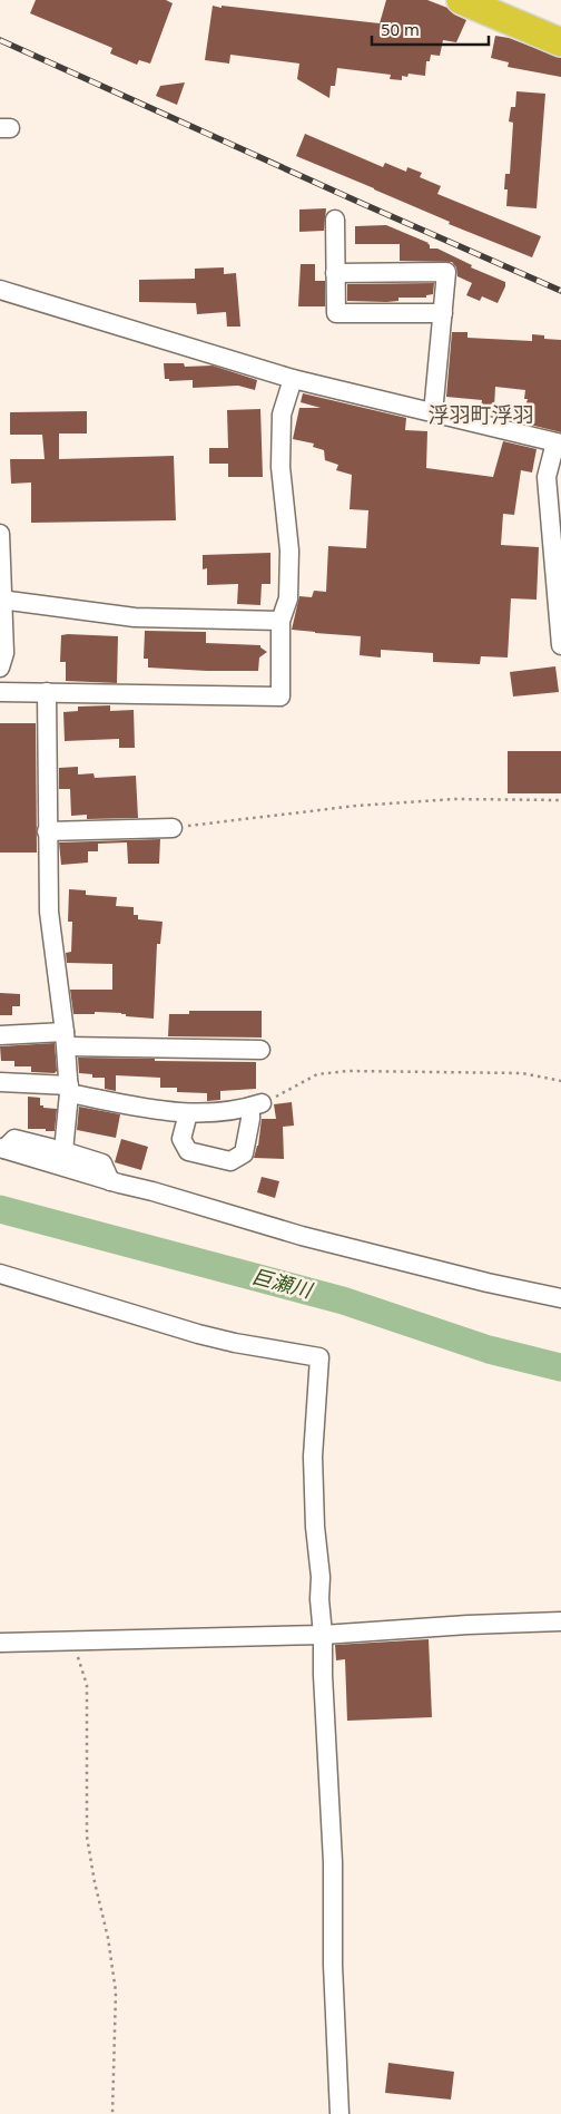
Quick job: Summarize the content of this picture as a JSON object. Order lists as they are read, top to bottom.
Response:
{
  "districts": ["浮羽町浮羽"],
  "water": ["巨瀬川"],
  "scale_bar": "50 m"
}
